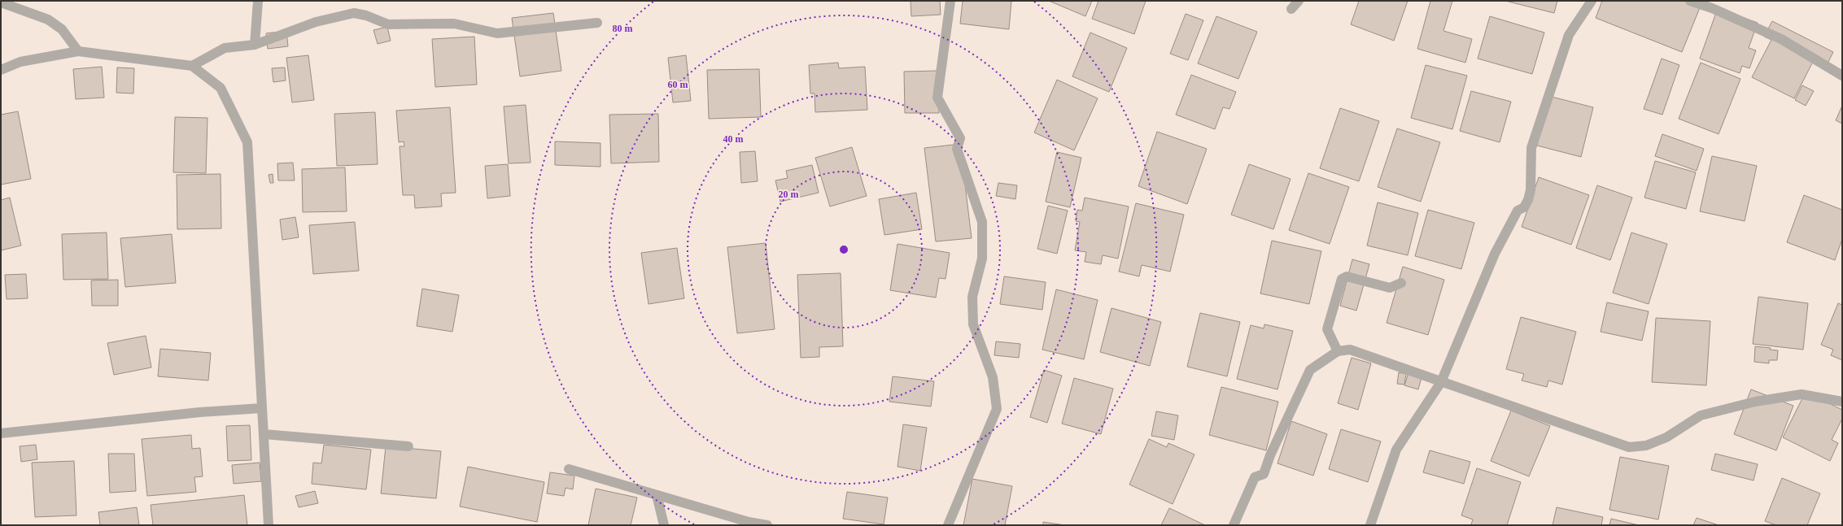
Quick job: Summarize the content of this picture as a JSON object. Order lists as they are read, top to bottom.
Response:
{
  "rings": [
    "80 m",
    "60 m",
    "40 m",
    "20 m"
  ]
}
